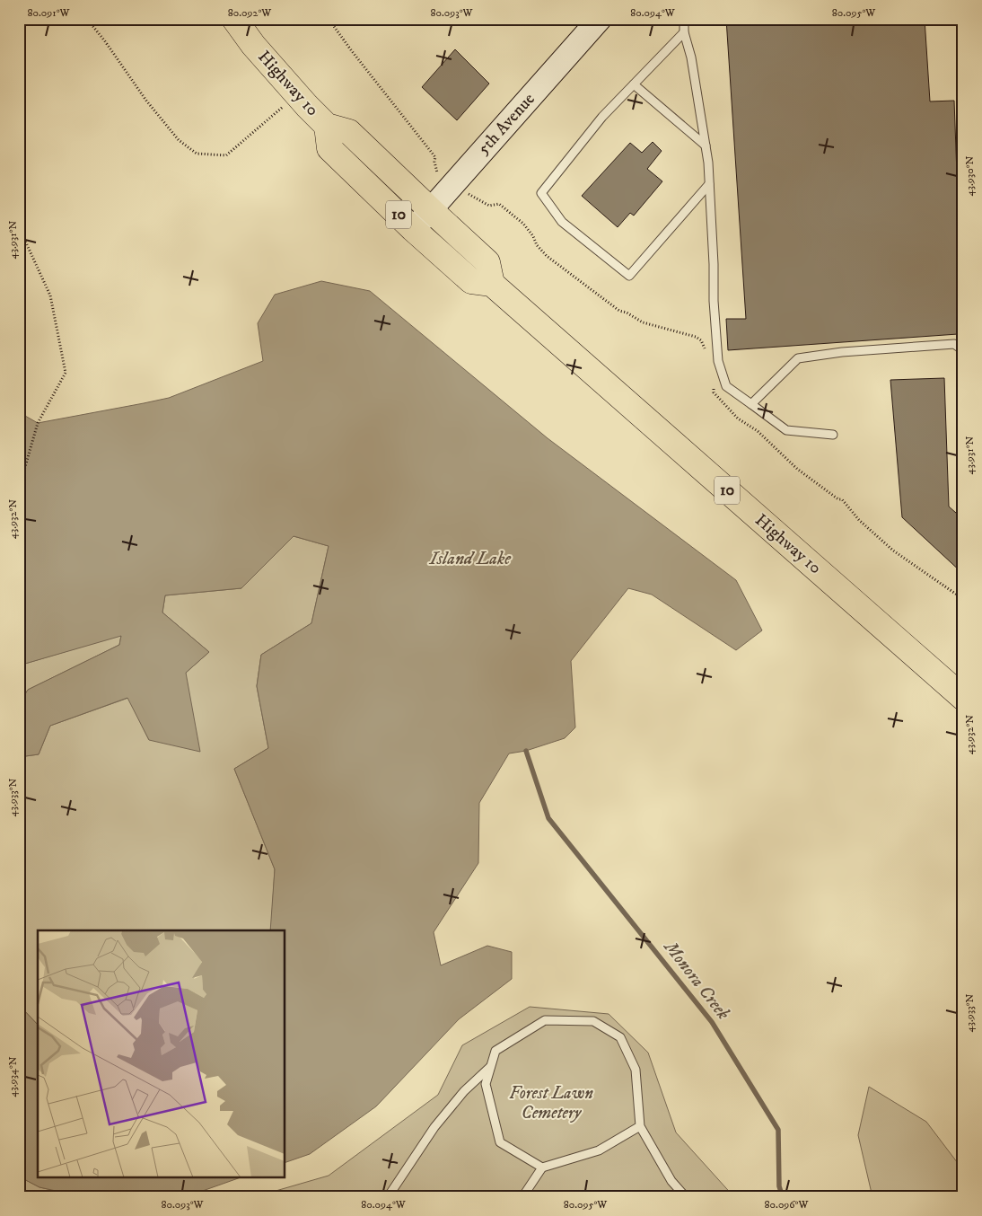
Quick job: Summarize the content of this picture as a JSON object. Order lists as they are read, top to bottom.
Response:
{
  "streets": {
    "highway": ["Highway 10", "10"],
    "street": ["5th Avenue"]
  },
  "crossings": [
    ["Highway 10", "5th Avenue"]
  ],
  "water": ["Island Lake", "Monora Creek"],
  "parks": ["Forest Lawn Cemetery"],
  "coordinates": [
    "80.091°W",
    "80.092°W",
    "80.093°W",
    "80.094°W",
    "80.095°W",
    "43.930°N",
    "43.931°N",
    "43.932°N",
    "43.933°N",
    "43.934°N",
    "80.096°W"
  ]
}
